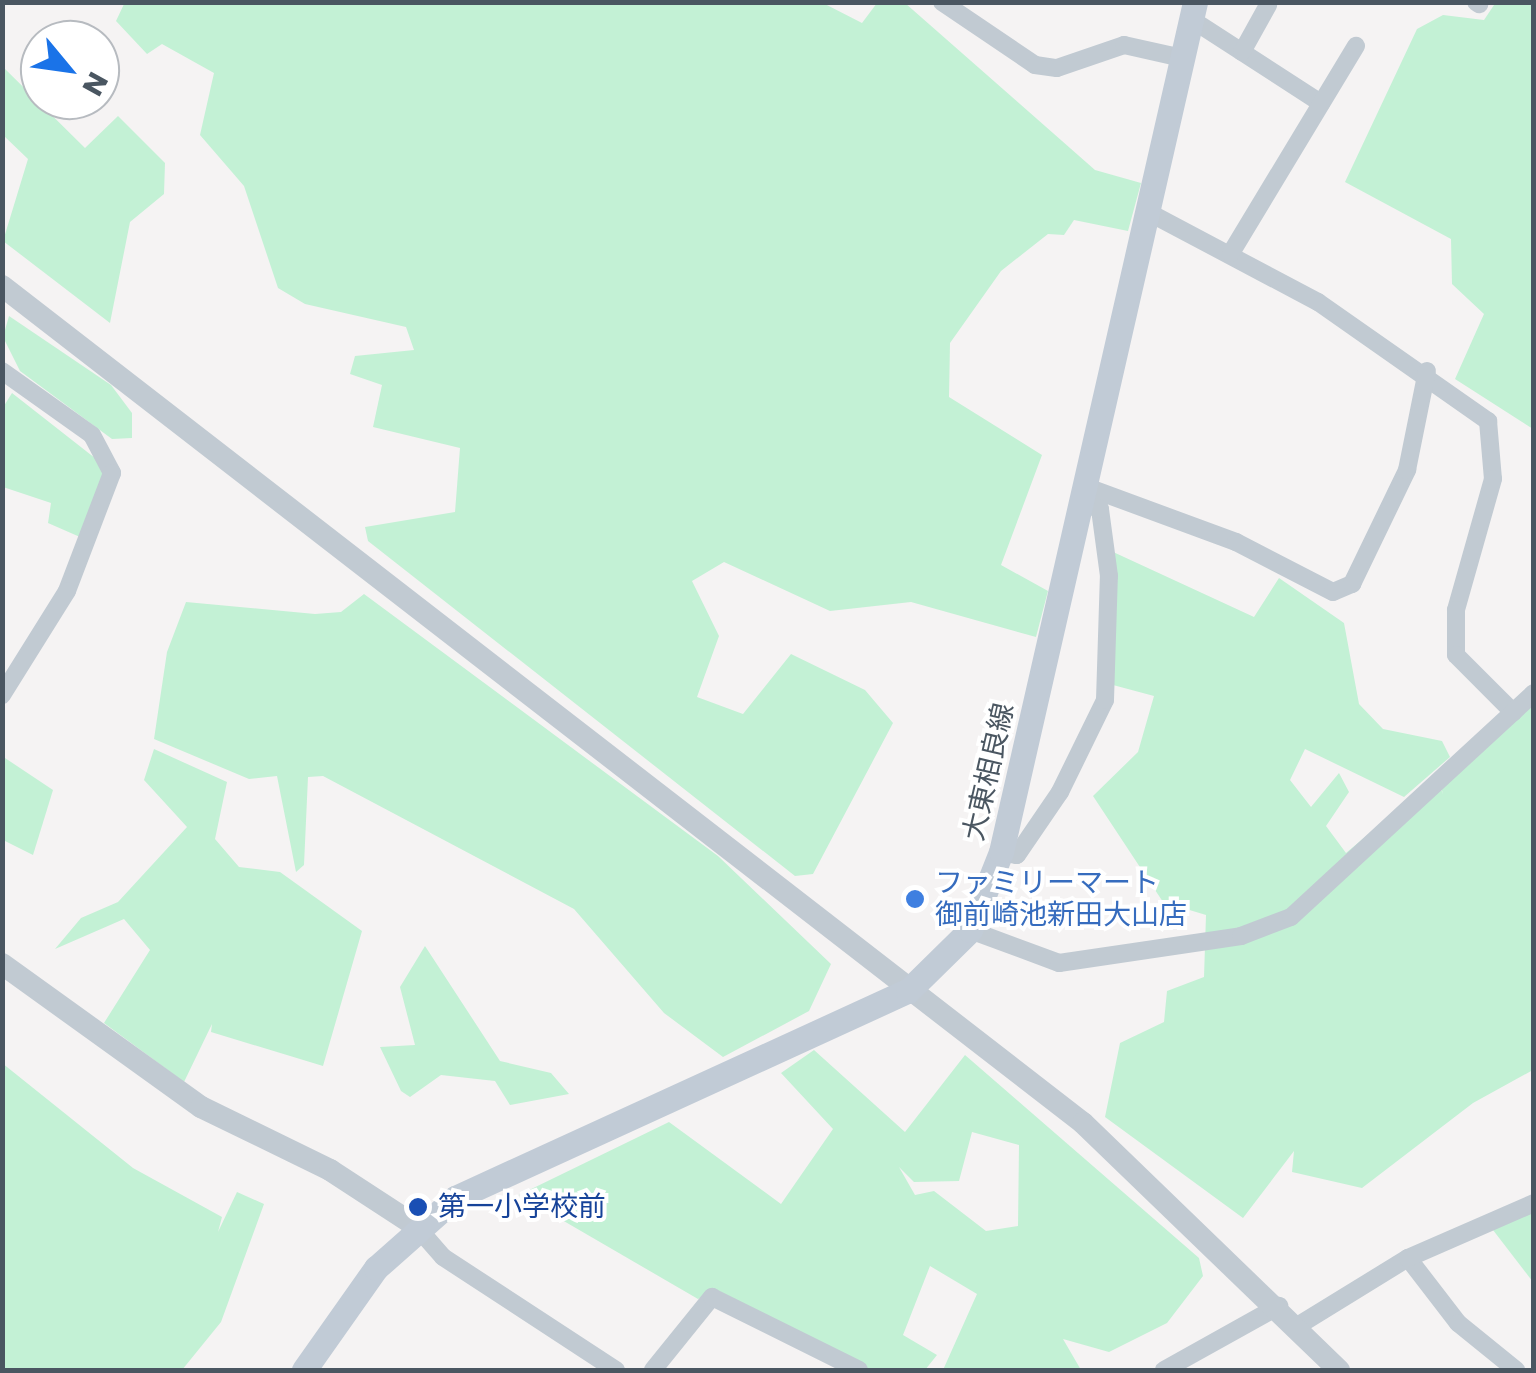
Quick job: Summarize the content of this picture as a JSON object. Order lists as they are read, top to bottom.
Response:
{
  "streets": {
    "main road": ["大東相良線"]
  },
  "places": ["ファミリーマート 御前崎池新田大山店", "第一小学校前"],
  "north": "bottom right"
}
